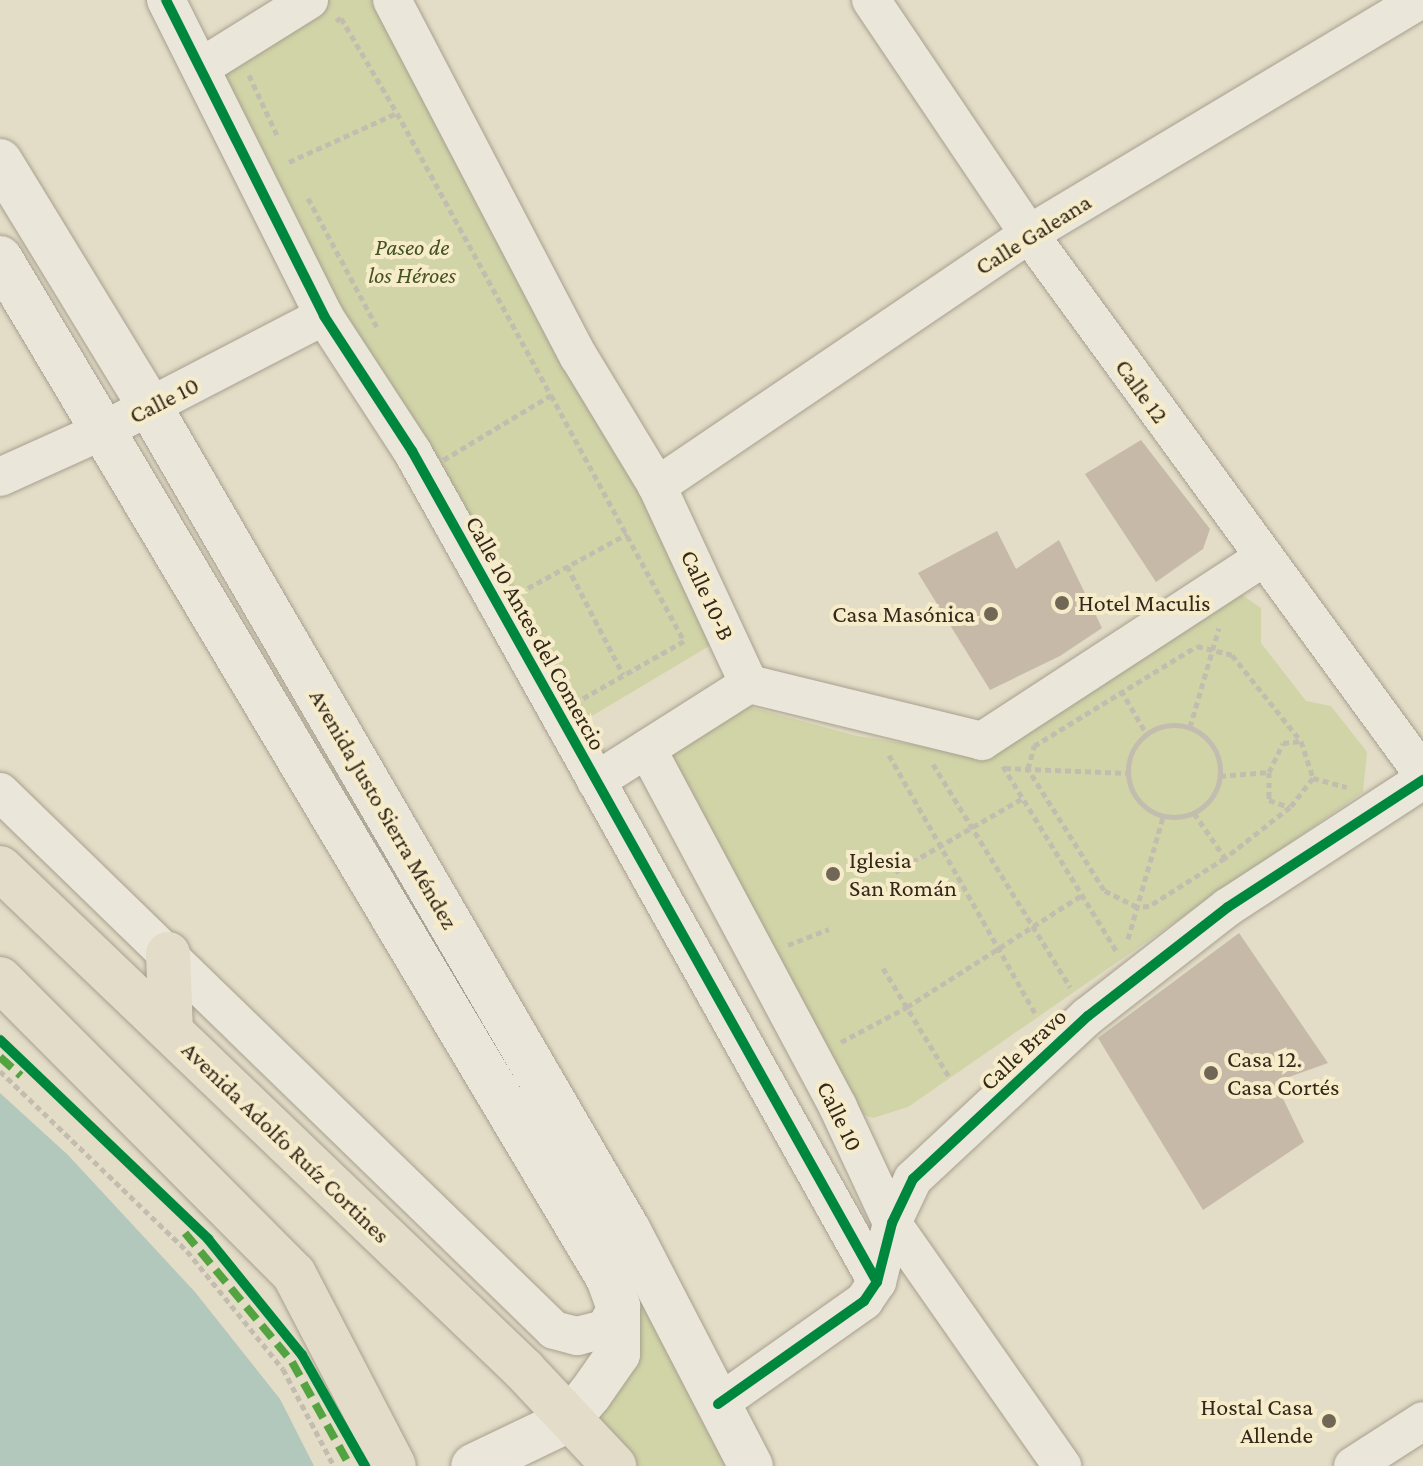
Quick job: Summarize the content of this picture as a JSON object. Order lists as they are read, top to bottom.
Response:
{
  "streets": {
    "main road": ["Avenida Justo Sierra Méndez", "Avenida Adolfo Ruíz Cortines"],
    "street": [
      "Calle Galeana",
      "Calle 12",
      "Calle 10",
      "Calle 10-B",
      "Calle 10 Antes del Comercio",
      "Calle Bravo"
    ]
  },
  "crossings": [
    ["Calle Galeana", "Calle 12"],
    ["Calle Galeana", "Calle 10-B"],
    ["Calle 10", "Calle 10 Antes del Comercio"],
    ["Calle 10", "Avenida Justo Sierra Méndez"],
    ["Calle 10", "Calle Bravo"],
    ["Calle 10 Antes del Comercio", "Calle Bravo"],
    ["Avenida Justo Sierra Méndez", "Calle Bravo"],
    ["Avenida Justo Sierra Méndez", "Avenida Adolfo Ruíz Cortines"]
  ],
  "parks": ["Paseo de los Héroes"],
  "places": [
    "Hotel Maculis",
    "Casa Masónica",
    "Iglesia San Román",
    "Casa 12. Casa Cortés",
    "Hostal Casa Allende"
  ]
}
